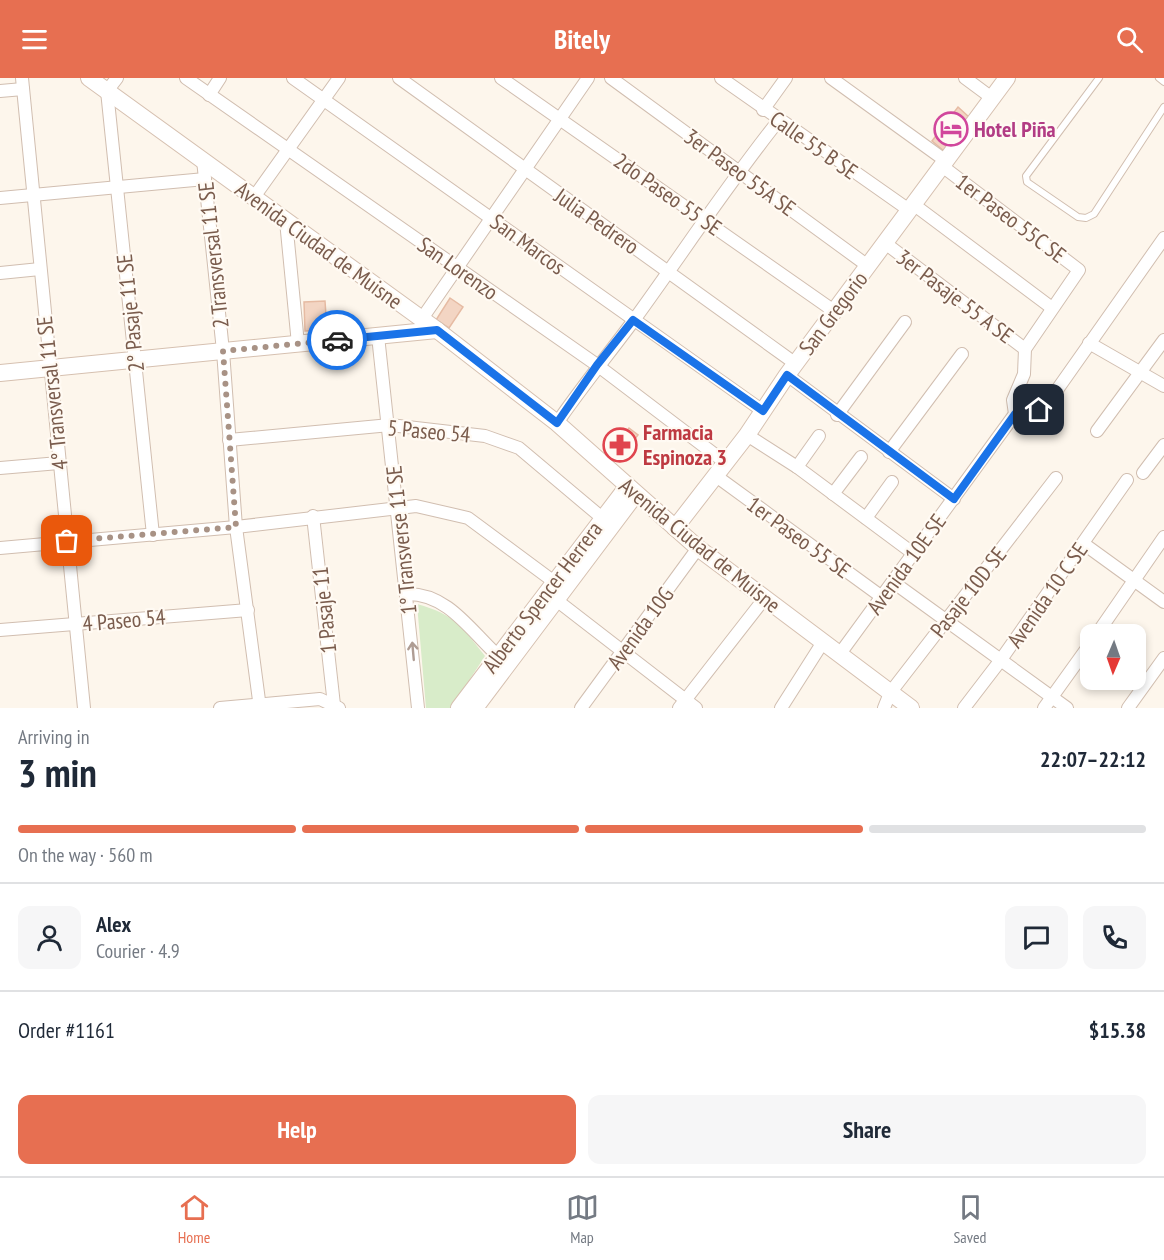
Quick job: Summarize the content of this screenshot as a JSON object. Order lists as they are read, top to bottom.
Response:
{
  "streets": {
    "street": [
      "Calle 55 B SE",
      "3er Paseo 55A SE",
      "2do Paseo 55 SE",
      "1er Paseo 55C SE",
      "Julia Pedrero",
      "San Marcos",
      "Avenida Ciudad de Muisne",
      "2 Transversal 11 SE",
      "San Lorenzo",
      "3er Pasaje 55 A SE",
      "2° Pasaje 11 SE",
      "San Gregorio",
      "4° Transversal 11 SE",
      "5 Paseo 54",
      "1er Paseo 55 SE",
      "1° Transverse 11 SE",
      "Avenida 10E SE",
      "Pasaje 10D SE",
      "Avenida 10 C SE",
      "Alberto Spencer Herrera",
      "1 Pasaje 11",
      "4 Paseo 54",
      "Avenida 10G"
    ]
  },
  "crossings": [
    ["Calle 55 B SE", "San Gregorio"],
    ["Calle 55 B SE", "Avenida 10E SE"],
    ["3er Paseo 55A SE", "San Gregorio"],
    ["2do Paseo 55 SE", "San Gregorio"],
    ["1er Paseo 55C SE", "San Gregorio"],
    ["1er Paseo 55C SE", "Avenida 10E SE"],
    ["Julia Pedrero", "San Gregorio"],
    ["Julia Pedrero", "Avenida 10E SE"],
    ["San Marcos", "San Gregorio"],
    ["Avenida Ciudad de Muisne", "2 Transversal 11 SE"],
    ["Avenida Ciudad de Muisne", "2° Pasaje 11 SE"],
    ["Avenida Ciudad de Muisne", "San Gregorio"],
    ["Avenida Ciudad de Muisne", "Avenida 10E SE"],
    ["Avenida Ciudad de Muisne", "Pasaje 10D SE"],
    ["Avenida Ciudad de Muisne", "Alberto Spencer Herrera"],
    ["Avenida Ciudad de Muisne", "Avenida 10G"],
    ["2 Transversal 11 SE", "5 Paseo 54"],
    ["2 Transversal 11 SE", "4 Paseo 54"],
    ["San Lorenzo", "San Gregorio"],
    ["San Lorenzo", "1er Paseo 55 SE"],
    ["3er Pasaje 55 A SE", "San Gregorio"],
    ["3er Pasaje 55 A SE", "Avenida 10E SE"],
    ["San Gregorio", "1er Paseo 55 SE"],
    ["4° Transversal 11 SE", "4 Paseo 54"],
    ["5 Paseo 54", "1° Transverse 11 SE"],
    ["5 Paseo 54", "Alberto Spencer Herrera"],
    ["1er Paseo 55 SE", "Avenida 10E SE"]
  ],
  "places": {
    "hotel": ["Hotel Piña"],
    "pharmacy": ["Farmacia Espinoza 3"]
  },
  "north": "bottom",
  "page": {
    "header": "Bitely",
    "heading": ["3 min", "Arriving in", "22:07–22:12"],
    "panel": [
      "Alex",
      "Courier · 4.9",
      "Order #1161",
      "$15.38"
    ],
    "bar": "On the way · 560 m",
    "buttons": ["Help", "Share"],
    "tabs": ["Home", "Map", "Saved"]
  }
}
